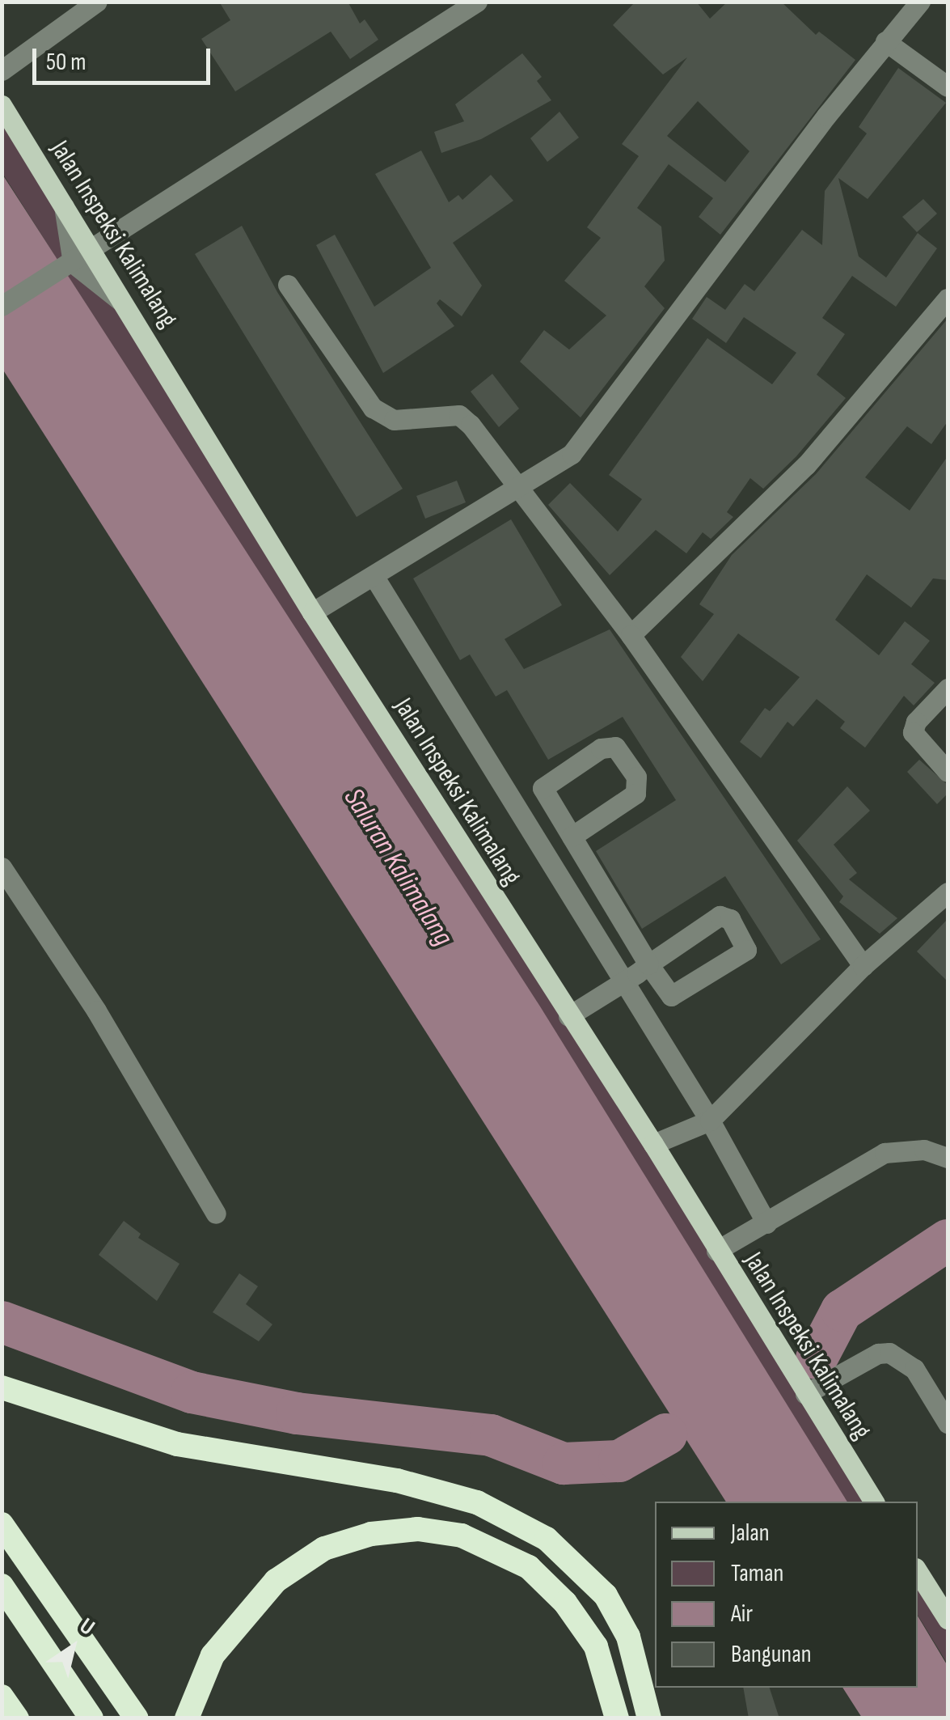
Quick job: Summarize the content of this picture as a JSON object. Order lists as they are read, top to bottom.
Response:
{
  "streets": {
    "main road": ["Jalan Inspeksi Kalimalang"]
  },
  "water": ["Saluran Kalimalang"],
  "legend": [
    "Jalan",
    "Taman",
    "Air",
    "Bangunan"
  ],
  "scale_bar": "50 m",
  "north": "top right"
}
